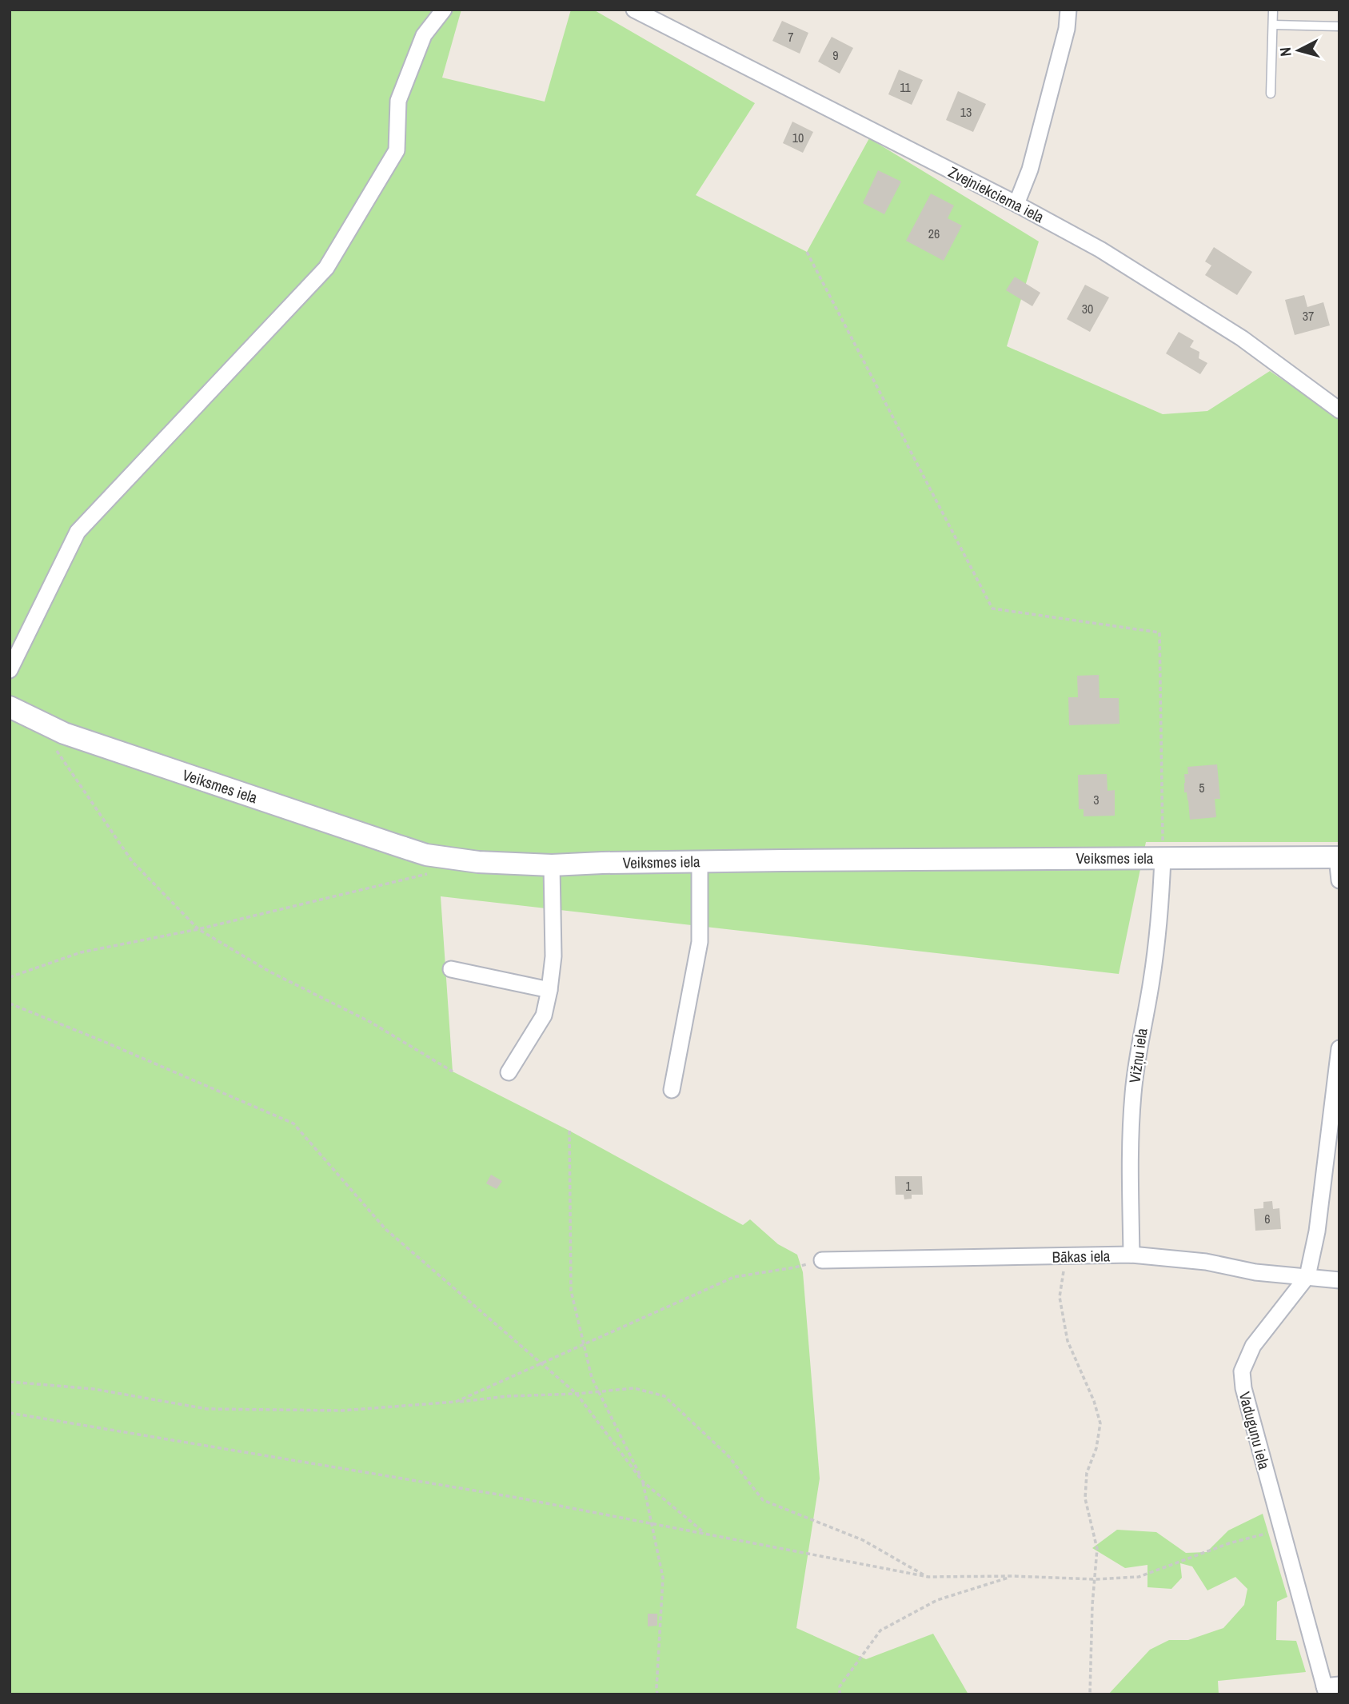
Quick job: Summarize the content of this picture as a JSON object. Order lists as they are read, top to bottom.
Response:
{
  "streets": {
    "main road": ["Veiksmes iela"],
    "street": [
      "Zvejniekciema iela",
      "Vižņu iela",
      "Bākas iela",
      "Vaduguņu iela"
    ]
  },
  "crossings": [
    ["Veiksmes iela", "Vižņu iela"],
    ["Vižņu iela", "Bākas iela"],
    ["Bākas iela", "Vaduguņu iela"]
  ],
  "house_numbers": [
    "7",
    "9",
    "11",
    "13",
    "10",
    "26",
    "30",
    "37",
    "5",
    "3",
    "1",
    "6"
  ],
  "north": "left"
}
